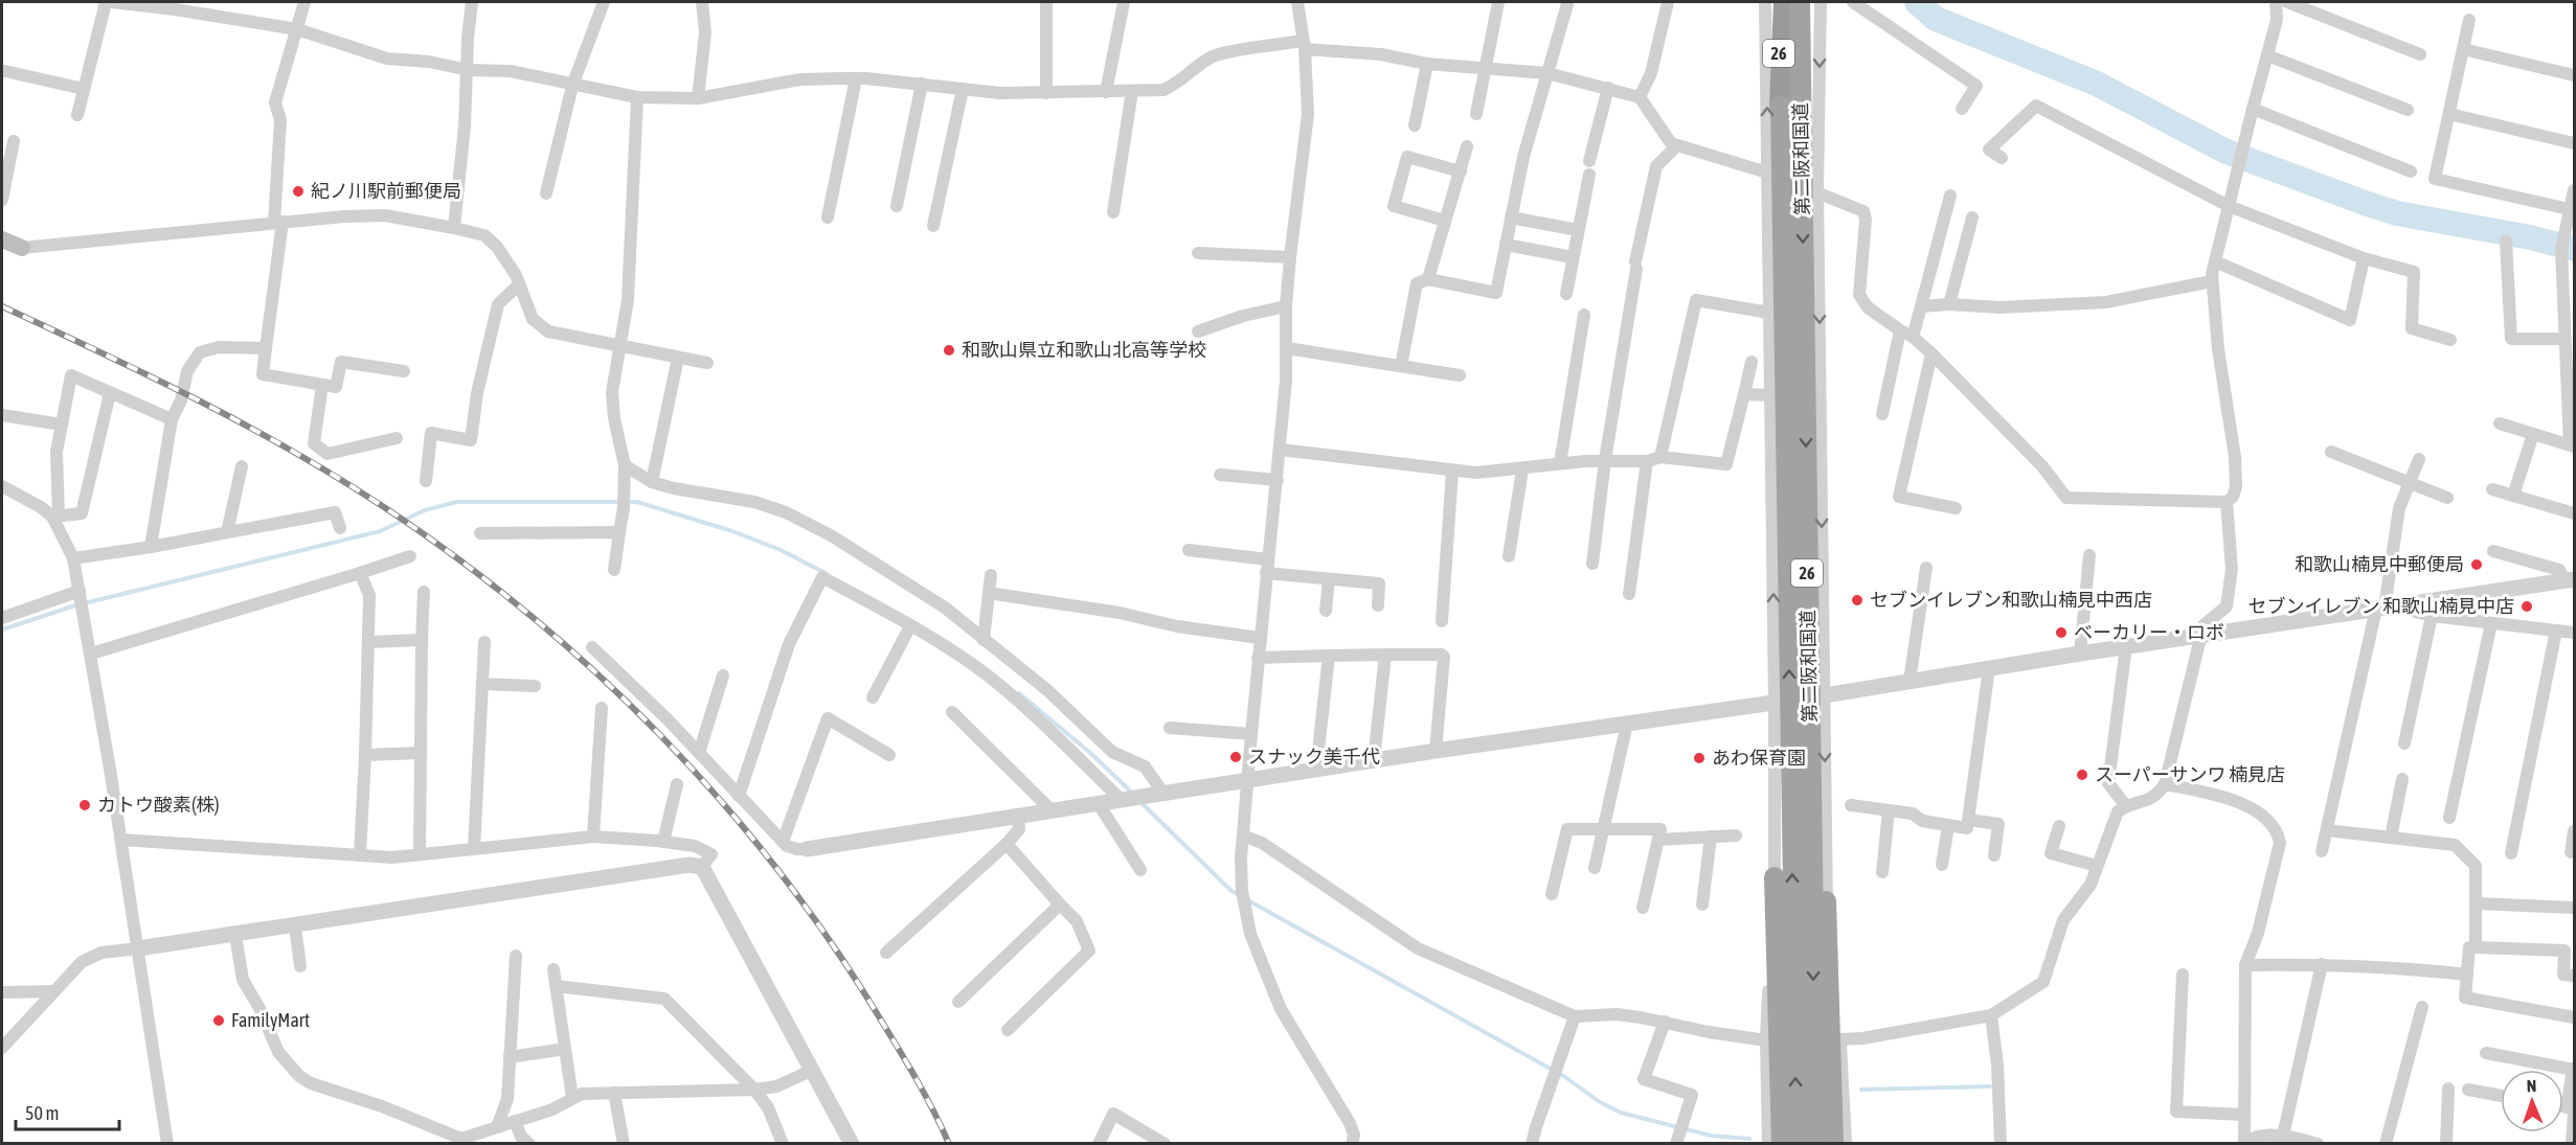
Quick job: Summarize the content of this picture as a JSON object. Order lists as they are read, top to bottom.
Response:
{
  "streets": {
    "highway": ["26", "第二阪和国道"]
  },
  "crossings": [
    ["26", "第二阪和国道"]
  ],
  "places": [
    "紀ノ川駅前郵便局",
    "和歌山県立和歌山北高等学校",
    "和歌山楠見中郵便局",
    "セブンイレブン和歌山楠見中西店",
    "セブンイレブン 和歌山楠見中店",
    "ベーカリー・ロボ",
    "スナック美千代",
    "あわ保育園",
    "スーパーサンワ 楠見店",
    "カトウ酸素(株)",
    "FamilyMart"
  ],
  "scale_bar": "50 m",
  "north": "top"
}
